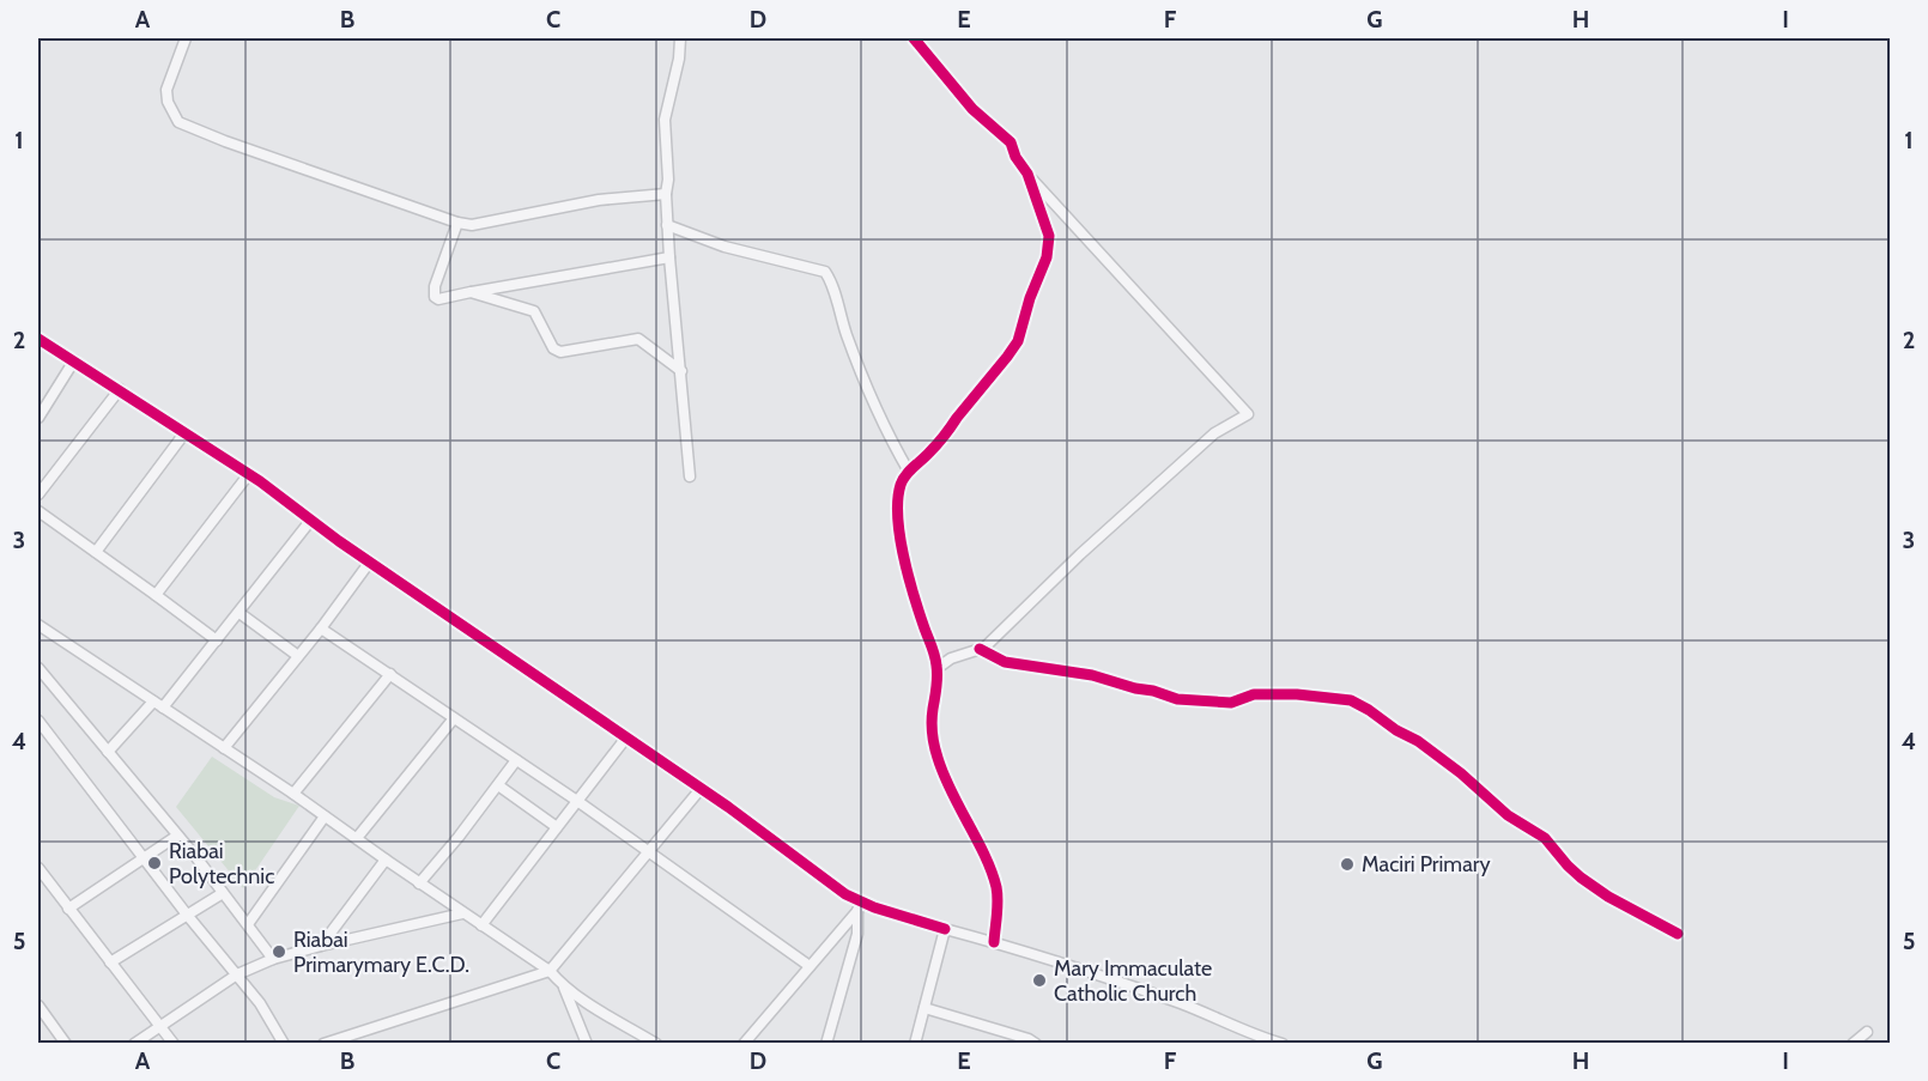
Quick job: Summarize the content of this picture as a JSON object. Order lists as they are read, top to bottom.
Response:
{
  "places": [
    "Riabai Polytechnic",
    "Maciri Primary",
    "Riabai Primarymary E.C.D.",
    "Mary Immaculate Catholic Church"
  ],
  "grid": {
    "columns": [
      "A",
      "B",
      "C",
      "D",
      "E",
      "F",
      "G",
      "H",
      "I"
    ],
    "rows": [
      "1",
      "2",
      "3",
      "4",
      "5"
    ]
  }
}
